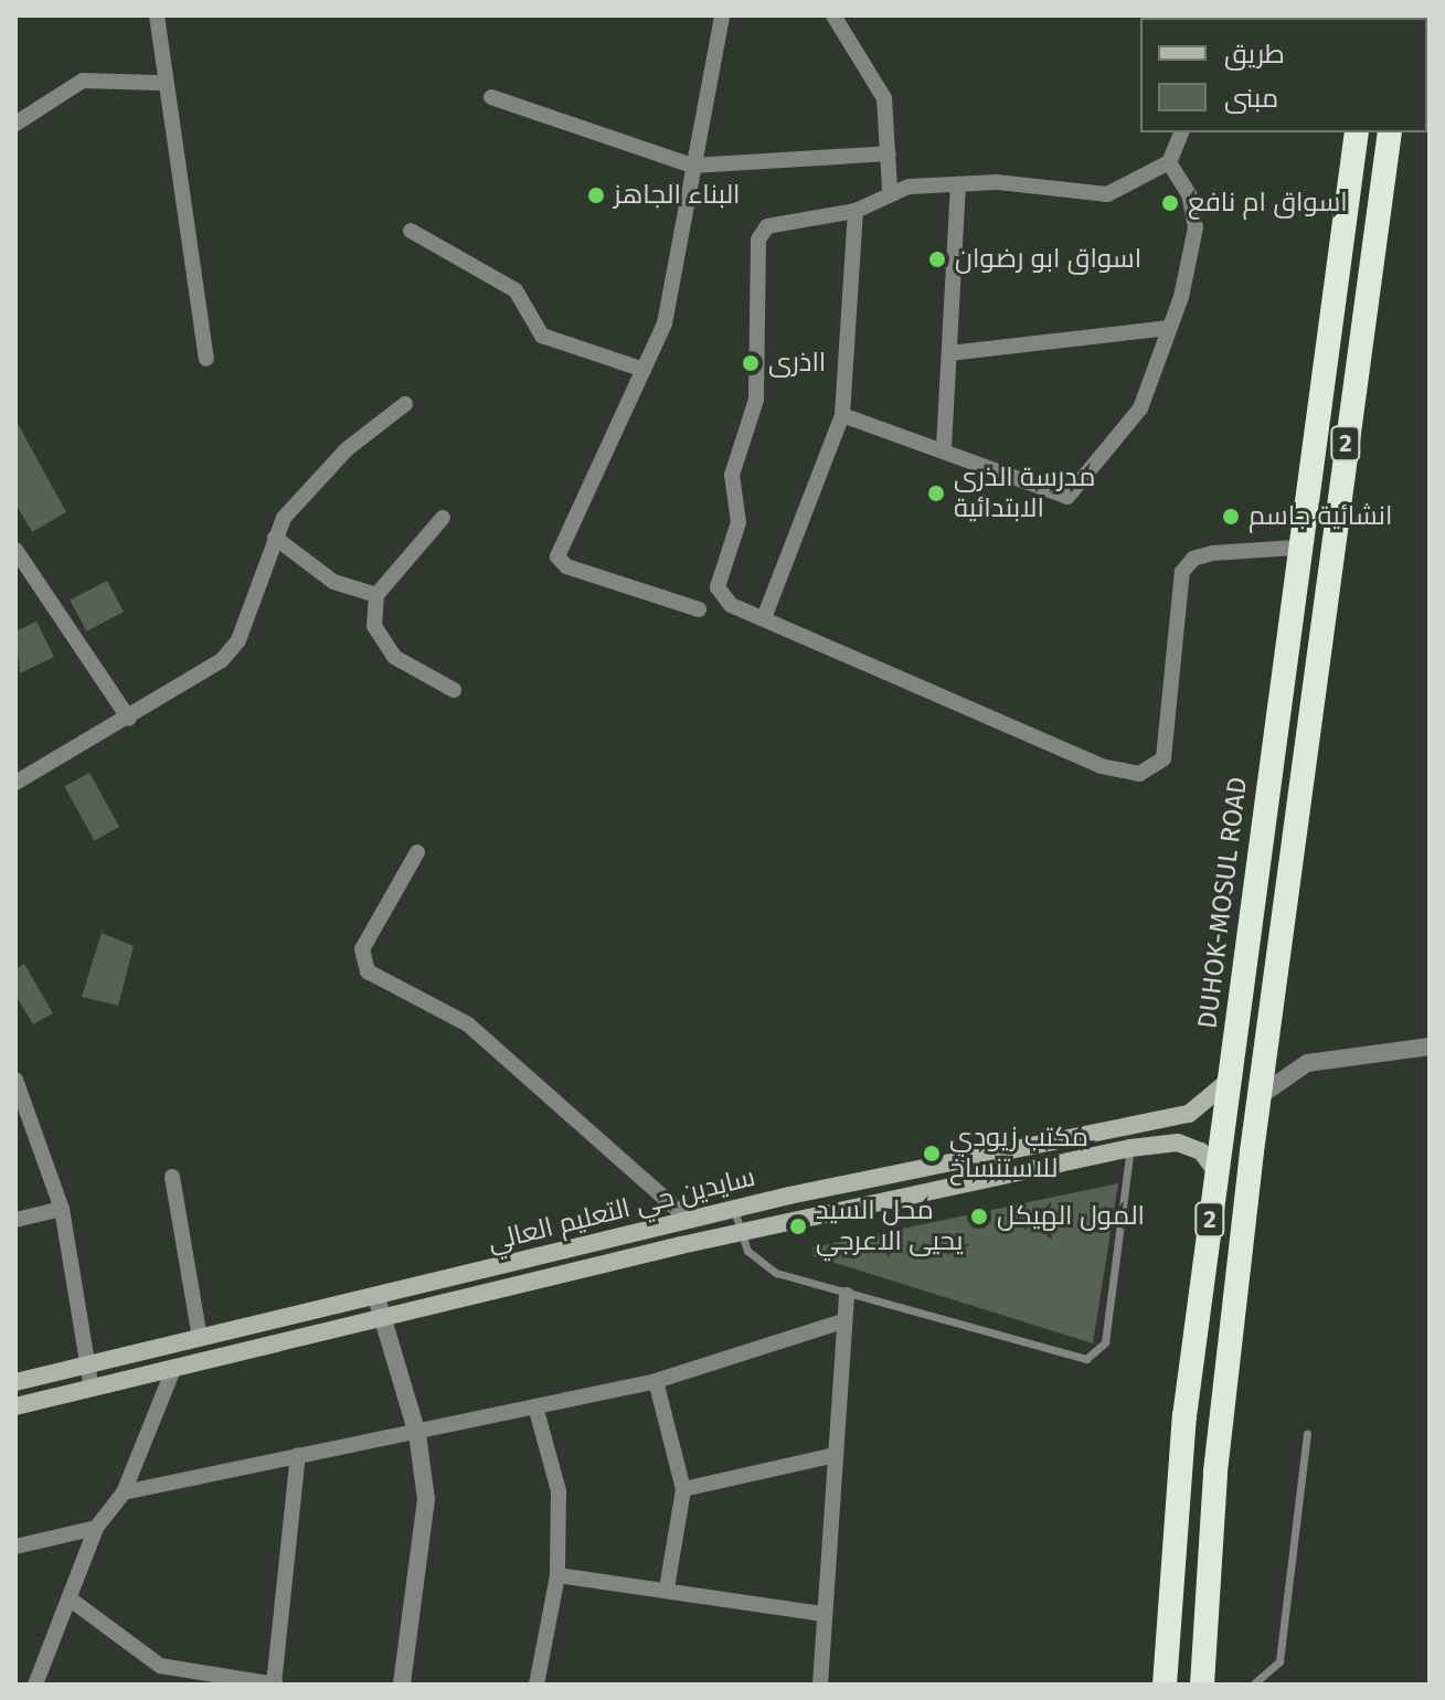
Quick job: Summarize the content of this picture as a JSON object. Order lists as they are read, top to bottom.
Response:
{
  "streets": {
    "highway": ["2", "DUHOK-MOSUL ROAD"],
    "main road": ["سايدين حي التعليم العالي"]
  },
  "crossings": [
    ["DUHOK-MOSUL ROAD", "سايدين حي التعليم العالي"]
  ],
  "places": [
    "البناء الجاهز",
    "اسواق ام نافع",
    "اسواق ابو رضوان",
    "ااذرى",
    "مدرسة الذرى الابتدائية",
    "انشائية جاسم",
    "مكتب زيودي للاستنساخ",
    "المول الهيكل",
    "محل السيد يحيى الاعرجي"
  ],
  "legend": ["طريق", "مبنى"]
}
